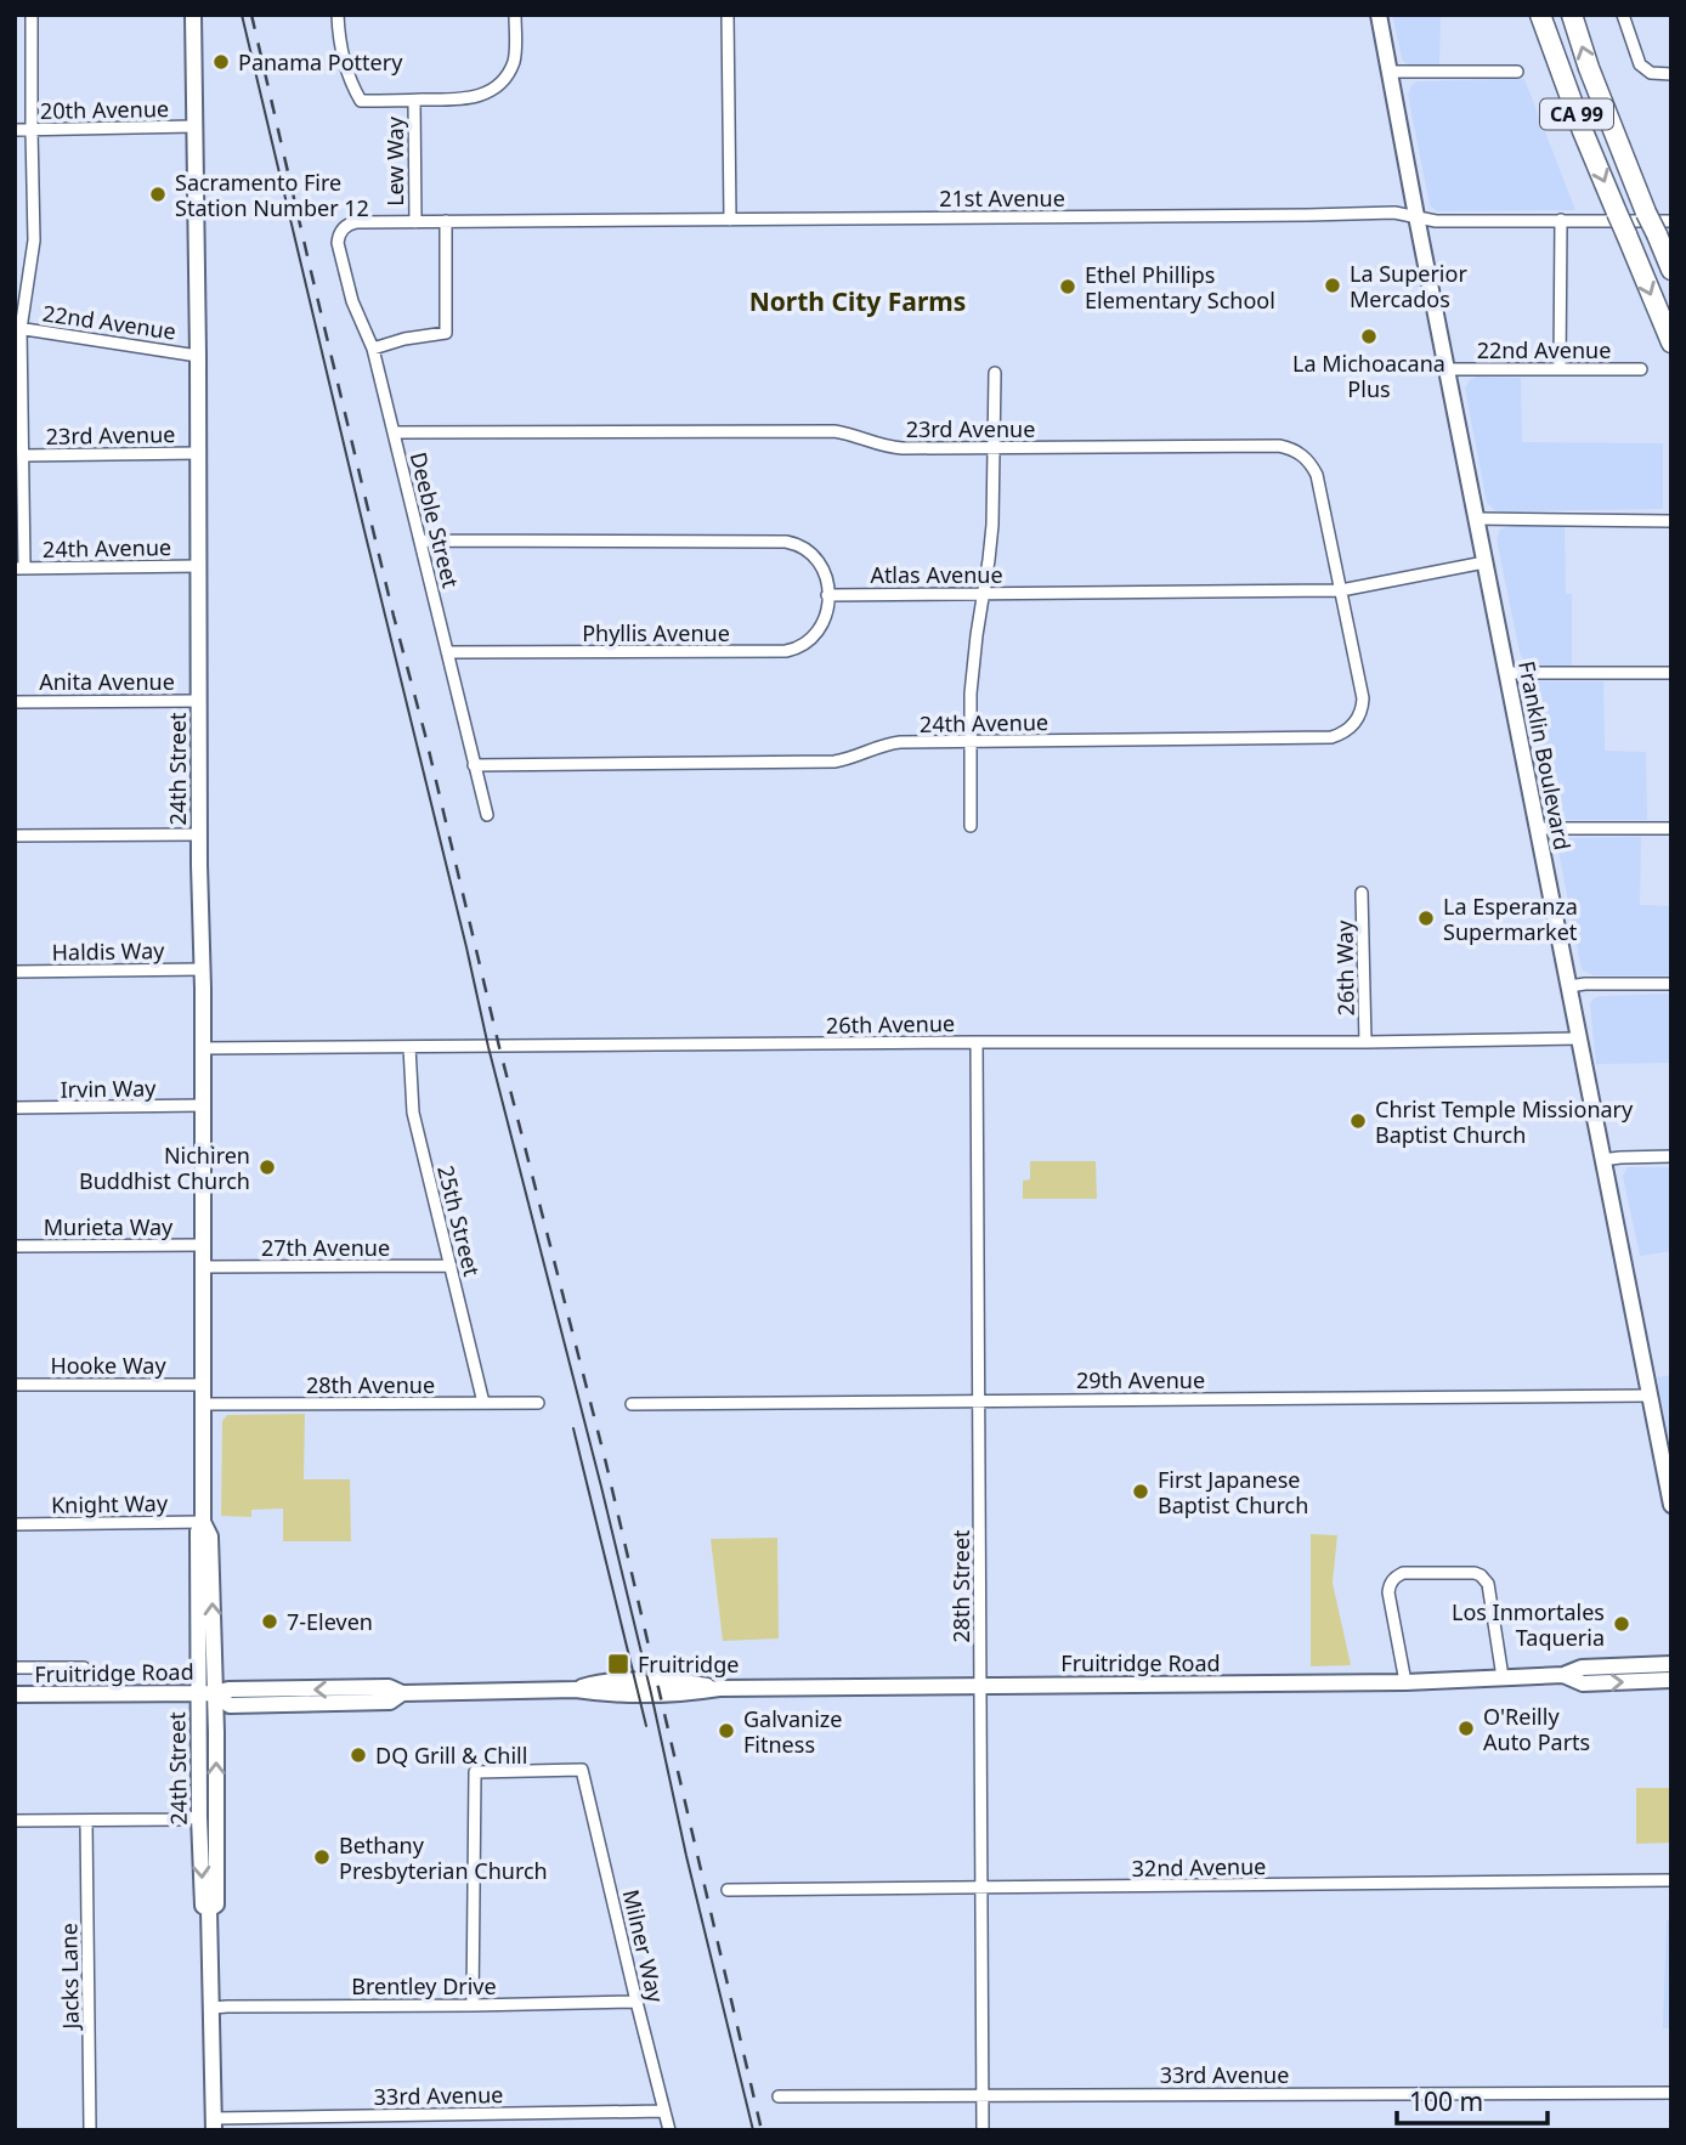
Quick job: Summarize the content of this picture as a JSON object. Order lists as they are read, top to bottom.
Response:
{
  "streets": {
    "highway": ["CA 99"],
    "main road": ["Franklin Boulevard", "24th Street", "Fruitridge Road"],
    "street": [
      "20th Avenue",
      "Lew Way",
      "21st Avenue",
      "22nd Avenue",
      "23rd Avenue",
      "Deeble Street",
      "24th Avenue",
      "Atlas Avenue",
      "Phyllis Avenue",
      "Anita Avenue",
      "Haldis Way",
      "26th Way",
      "26th Avenue",
      "Irvin Way",
      "25th Street",
      "Murieta Way",
      "27th Avenue",
      "Hooke Way",
      "29th Avenue",
      "28th Avenue",
      "Knight Way",
      "28th Street",
      "32nd Avenue",
      "Milner Way",
      "Jacks Lane",
      "Brentley Drive",
      "33rd Avenue"
    ]
  },
  "crossings": [
    ["20th Avenue", "24th Street"],
    ["CA 99", "21st Avenue"],
    ["Lew Way", "21st Avenue"],
    ["21st Avenue", "Deeble Street"],
    ["21st Avenue", "Franklin Boulevard"],
    ["22nd Avenue", "Franklin Boulevard"],
    ["22nd Avenue", "24th Street"],
    ["23rd Avenue", "Deeble Street"],
    ["23rd Avenue", "24th Avenue"],
    ["23rd Avenue", "Atlas Avenue"],
    ["23rd Avenue", "24th Street"],
    ["Deeble Street", "24th Avenue"],
    ["Deeble Street", "Phyllis Avenue"],
    ["24th Avenue", "Atlas Avenue"],
    ["24th Avenue", "24th Street"],
    ["Atlas Avenue", "Phyllis Avenue"],
    ["Atlas Avenue", "Franklin Boulevard"],
    ["Anita Avenue", "24th Street"],
    ["Franklin Boulevard", "26th Avenue"],
    ["Franklin Boulevard", "29th Avenue"],
    ["24th Street", "Haldis Way"],
    ["24th Street", "26th Avenue"],
    ["24th Street", "Irvin Way"],
    ["24th Street", "Murieta Way"],
    ["24th Street", "27th Avenue"],
    ["24th Street", "Hooke Way"],
    ["24th Street", "28th Avenue"],
    ["24th Street", "Knight Way"],
    ["24th Street", "Fruitridge Road"],
    ["24th Street", "Brentley Drive"],
    ["24th Street", "33rd Avenue"],
    ["26th Way", "26th Avenue"],
    ["26th Avenue", "25th Street"],
    ["26th Avenue", "28th Street"],
    ["25th Street", "27th Avenue"],
    ["25th Street", "28th Avenue"],
    ["29th Avenue", "28th Street"],
    ["28th Street", "Fruitridge Road"],
    ["28th Street", "32nd Avenue"],
    ["28th Street", "33rd Avenue"],
    ["Milner Way", "Brentley Drive"],
    ["Milner Way", "33rd Avenue"]
  ],
  "districts": ["North City Farms"],
  "places": {
    "other": [
      "Panama Pottery",
      "Sacramento Fire Station Number 12",
      "La Superior Mercados",
      "Ethel Phillips Elementary School",
      "La Michoacana Plus",
      "La Esperanza Supermarket",
      "Christ Temple Missionary Baptist Church",
      "Nichiren Buddhist Church",
      "First Japanese Baptist Church",
      "7-Eleven",
      "Los Inmortales Taqueria",
      "O'Reilly Auto Parts",
      "Galvanize Fitness",
      "DQ Grill & Chill",
      "Bethany Presbyterian Church"
    ],
    "transit": ["Fruitridge"]
  },
  "scale_bar": "100 m"
}
